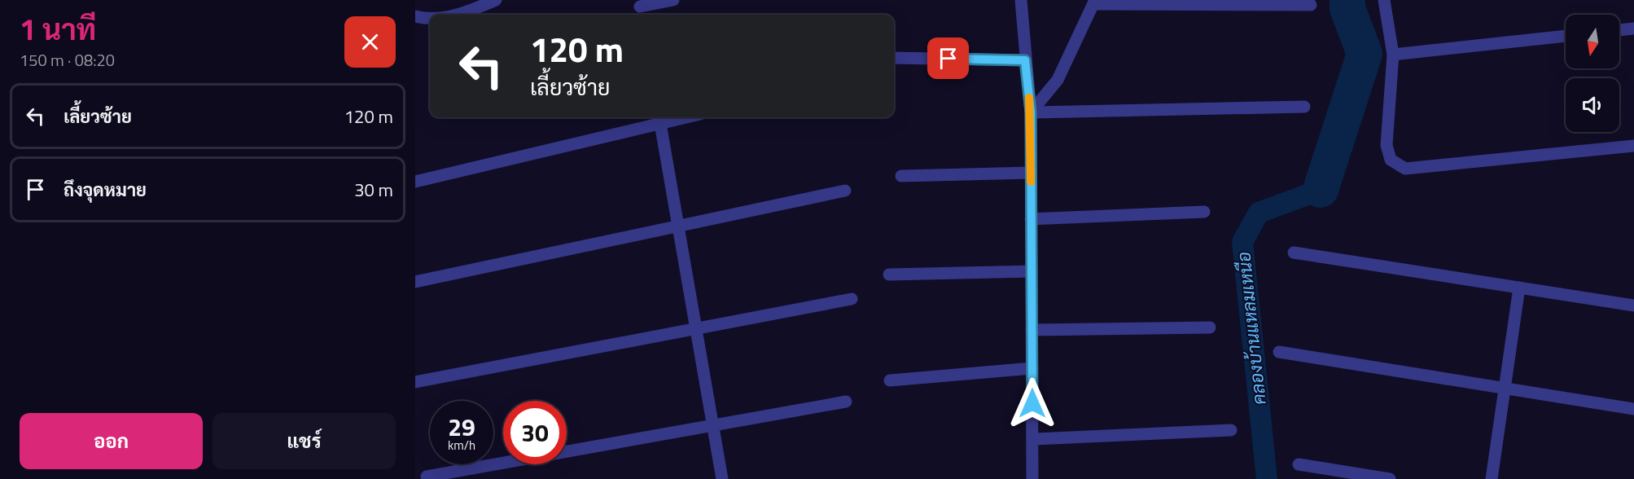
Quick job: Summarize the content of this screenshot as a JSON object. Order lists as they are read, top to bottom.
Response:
{
  "water": ["คลองบ้านแหลมเหนือ"],
  "north": "bottom",
  "page": {
    "heading": ["1 นาที", "150 m · 08:20"],
    "turn": ["120 m", "เลี้ยวซ้าย"],
    "list": [
      {
        "name": "เลี้ยวซ้าย",
        "value": "120 m"
      },
      {
        "name": "ถึงจุดหมาย",
        "value": "30 m"
      }
    ],
    "speed": "29 km/h",
    "limit": "30",
    "buttons": ["ออก", "แชร์"]
  }
}
